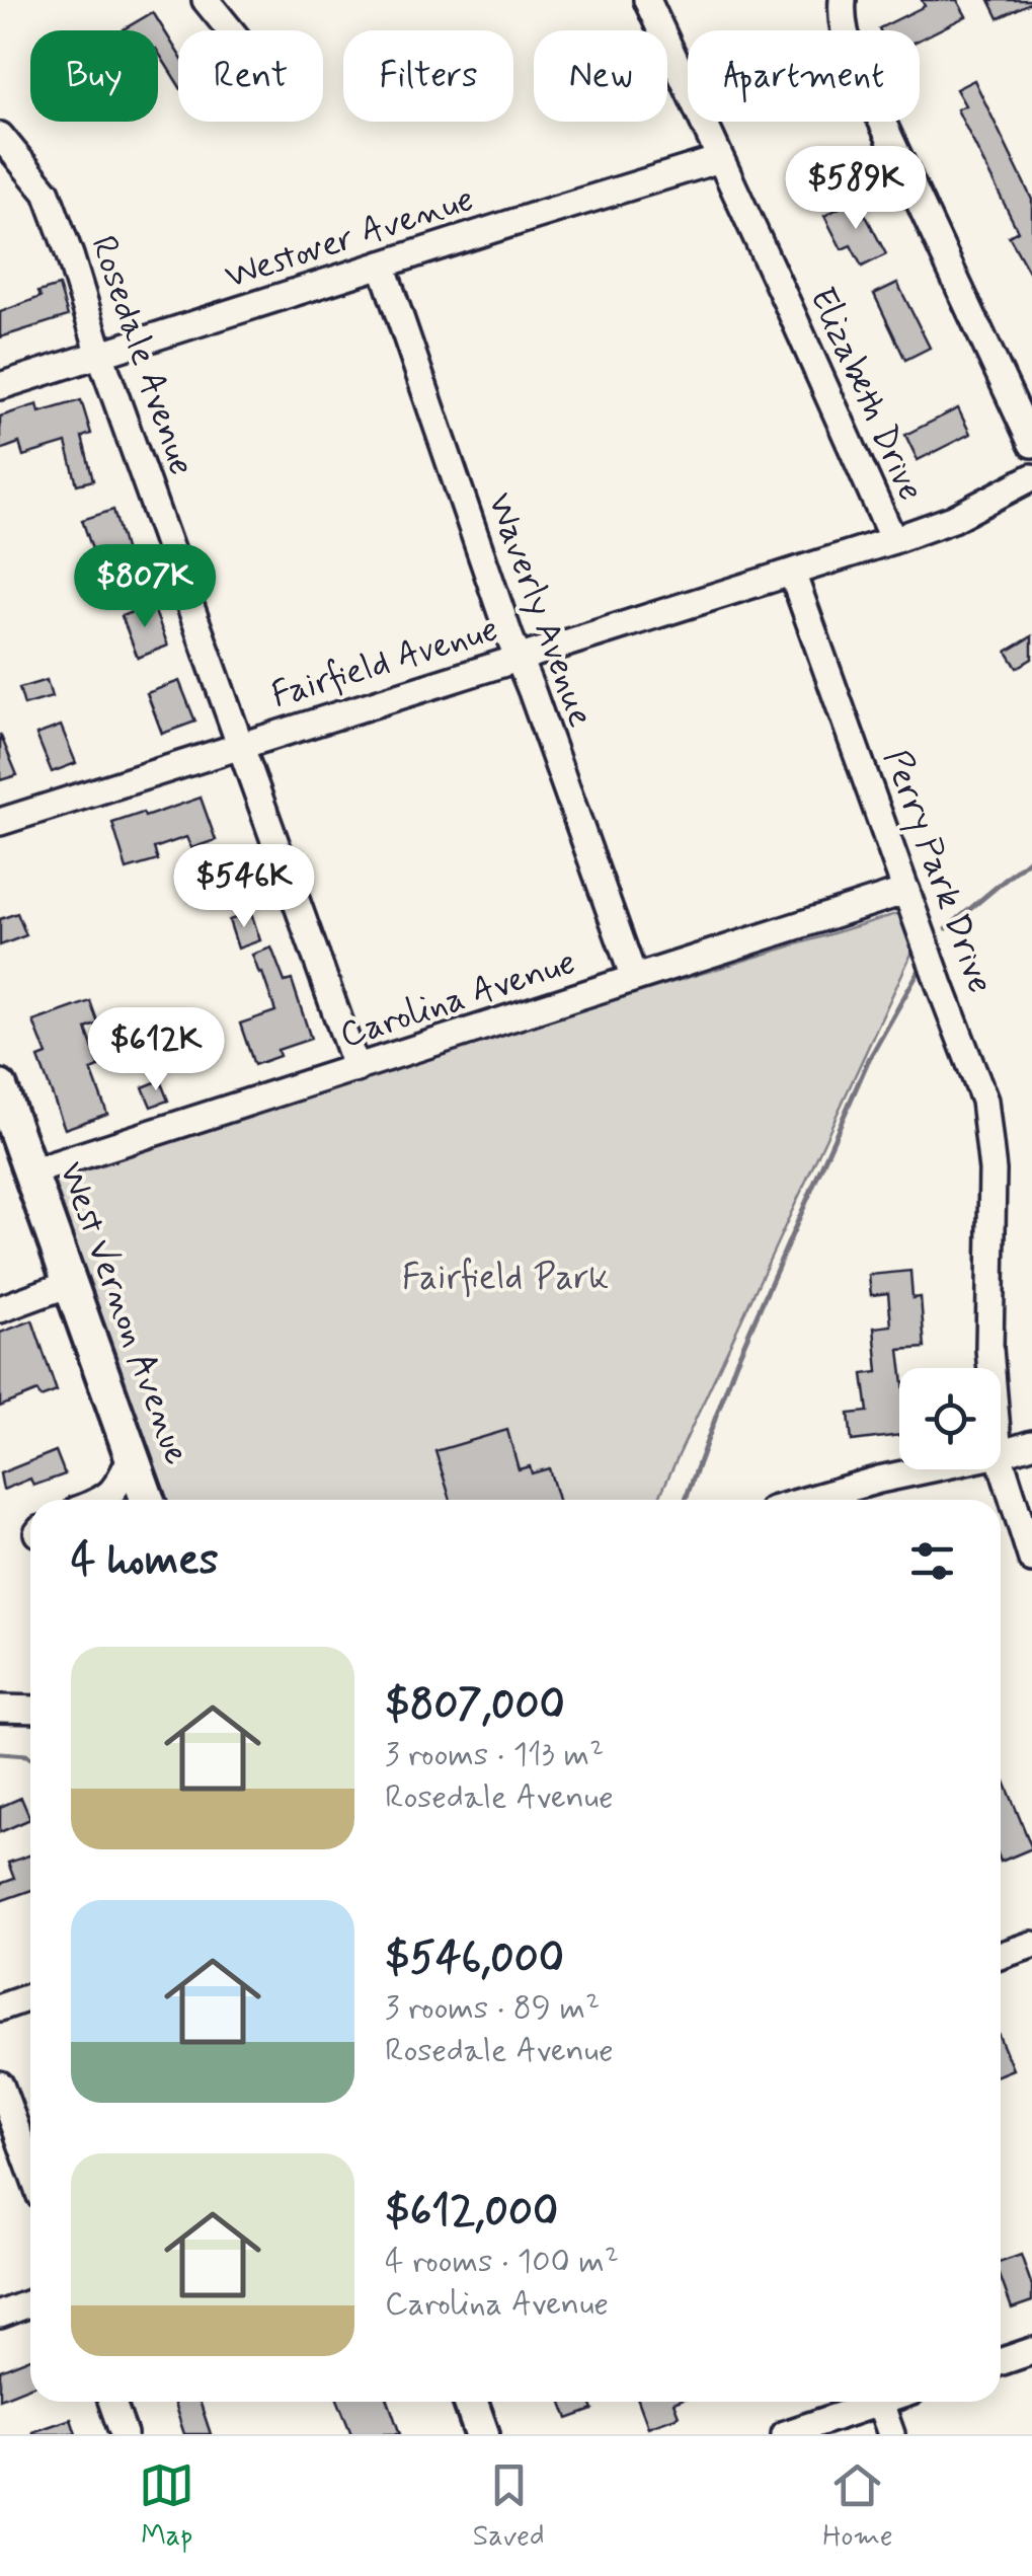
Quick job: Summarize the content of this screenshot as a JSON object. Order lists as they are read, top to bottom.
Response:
{
  "streets": {
    "main road": ["West Vernon Avenue"],
    "street": [
      "Westover Avenue",
      "Rosedale Avenue",
      "Elizabeth Drive",
      "Waverly Avenue",
      "Fairfield Avenue",
      "Perry Park Drive",
      "Carolina Avenue"
    ]
  },
  "crossings": [
    ["Westover Avenue", "Rosedale Avenue"],
    ["Westover Avenue", "Elizabeth Drive"],
    ["Westover Avenue", "Waverly Avenue"],
    ["Rosedale Avenue", "Fairfield Avenue"],
    ["Rosedale Avenue", "Carolina Avenue"],
    ["Elizabeth Drive", "Fairfield Avenue"],
    ["Waverly Avenue", "Fairfield Avenue"],
    ["Waverly Avenue", "Carolina Avenue"],
    ["Fairfield Avenue", "Perry Park Drive"],
    ["Perry Park Drive", "Carolina Avenue"],
    ["Carolina Avenue", "West Vernon Avenue"]
  ],
  "parks": ["Fairfield Park"],
  "page": {
    "chip": [
      "Buy",
      "Rent",
      "Filters",
      "New",
      "Apartment"
    ],
    "price": [
      "$589K",
      "$807K",
      "$546K",
      "$612K"
    ],
    "heading": "4 homes",
    "list": [
      {
        "name": "$807,000",
        "note": "3 rooms · 113 m² · Rosedale Avenue"
      },
      {
        "name": "$546,000",
        "note": "3 rooms · 89 m² · Rosedale Avenue"
      },
      {
        "name": "$612,000",
        "note": "4 rooms · 100 m² · Carolina Avenue"
      }
    ],
    "tabs": ["Map", "Saved", "Home"]
  }
}
